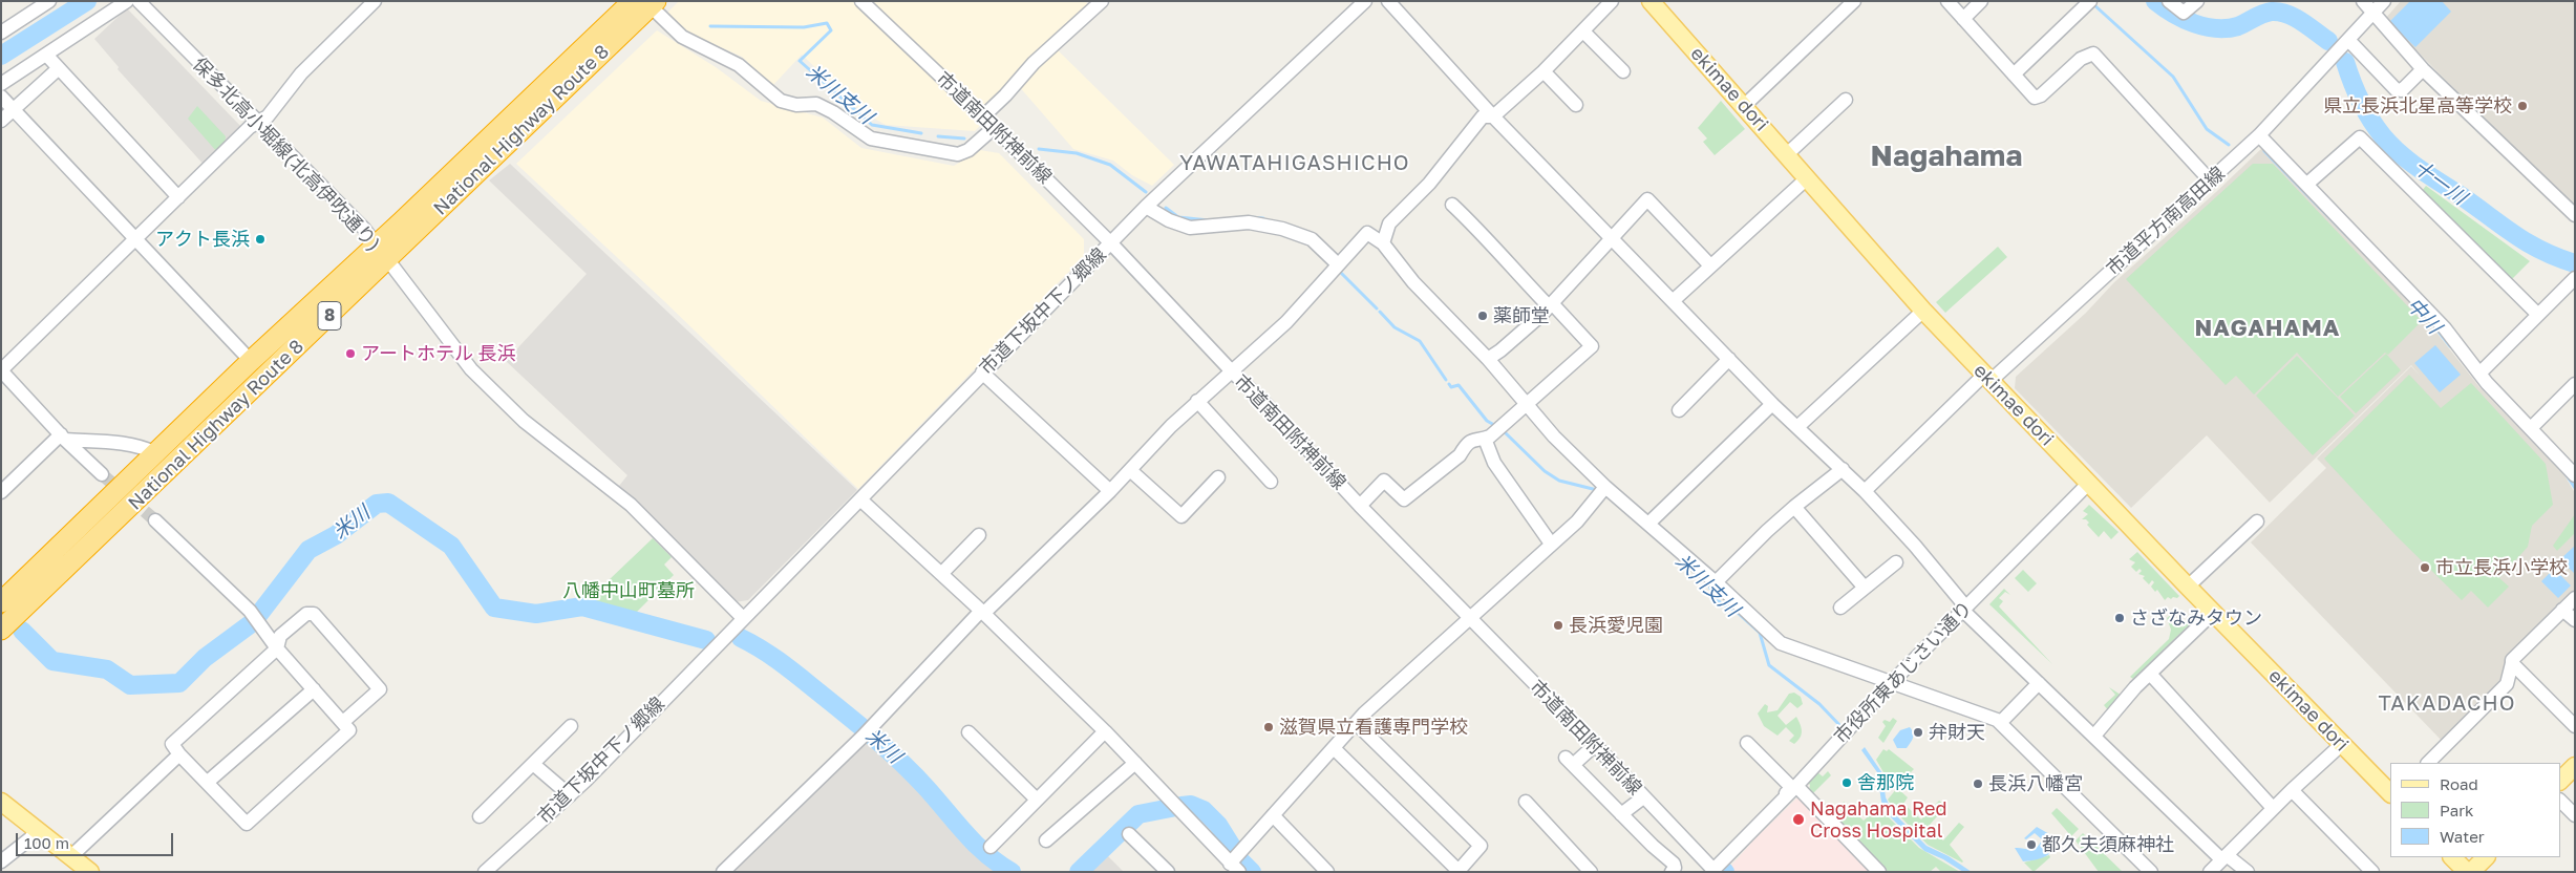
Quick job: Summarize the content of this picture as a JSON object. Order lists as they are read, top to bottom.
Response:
{
  "streets": {
    "highway": ["National Highway Route 8", "8"],
    "main road": ["ekimae dori"],
    "street": [
      "市道南田附神前線",
      "保多北高小堀線(北高伊吹通り)",
      "市道平方南高田線",
      "市道下坂中下ノ郷線",
      "市役所東あじさい通り"
    ]
  },
  "crossings": [
    ["ekimae dori", "市道平方南高田線"],
    ["ekimae dori", "市役所東あじさい通り"],
    ["市道南田附神前線", "市道下坂中下ノ郷線"],
    ["市道南田附神前線", "市役所東あじさい通り"],
    ["National Highway Route 8", "保多北高小堀線(北高伊吹通り)"],
    ["保多北高小堀線(北高伊吹通り)", "市道下坂中下ノ郷線"]
  ],
  "districts": [
    "Nagahama",
    "YAWATAHIGASHICHO",
    "NAGAHAMA",
    "TAKADACHO"
  ],
  "water": [
    "米川支川",
    "十一川",
    "中川",
    "米川"
  ],
  "parks": ["八幡中山町墓所"],
  "places": [
    "県立長浜北星高等学校",
    "アクト長浜",
    "薬師堂",
    "アートホテル 長浜",
    "市立長浜小学校",
    "さざなみタウン",
    "長浜愛児園",
    "滋賀県立看護専門学校",
    "弁財天",
    "舎那院",
    "長浜八幡宮",
    "Nagahama Red Cross Hospital",
    "都久夫須麻神社"
  ],
  "legend": ["Road", "Park", "Water"],
  "scale_bar": "100 m"
}
